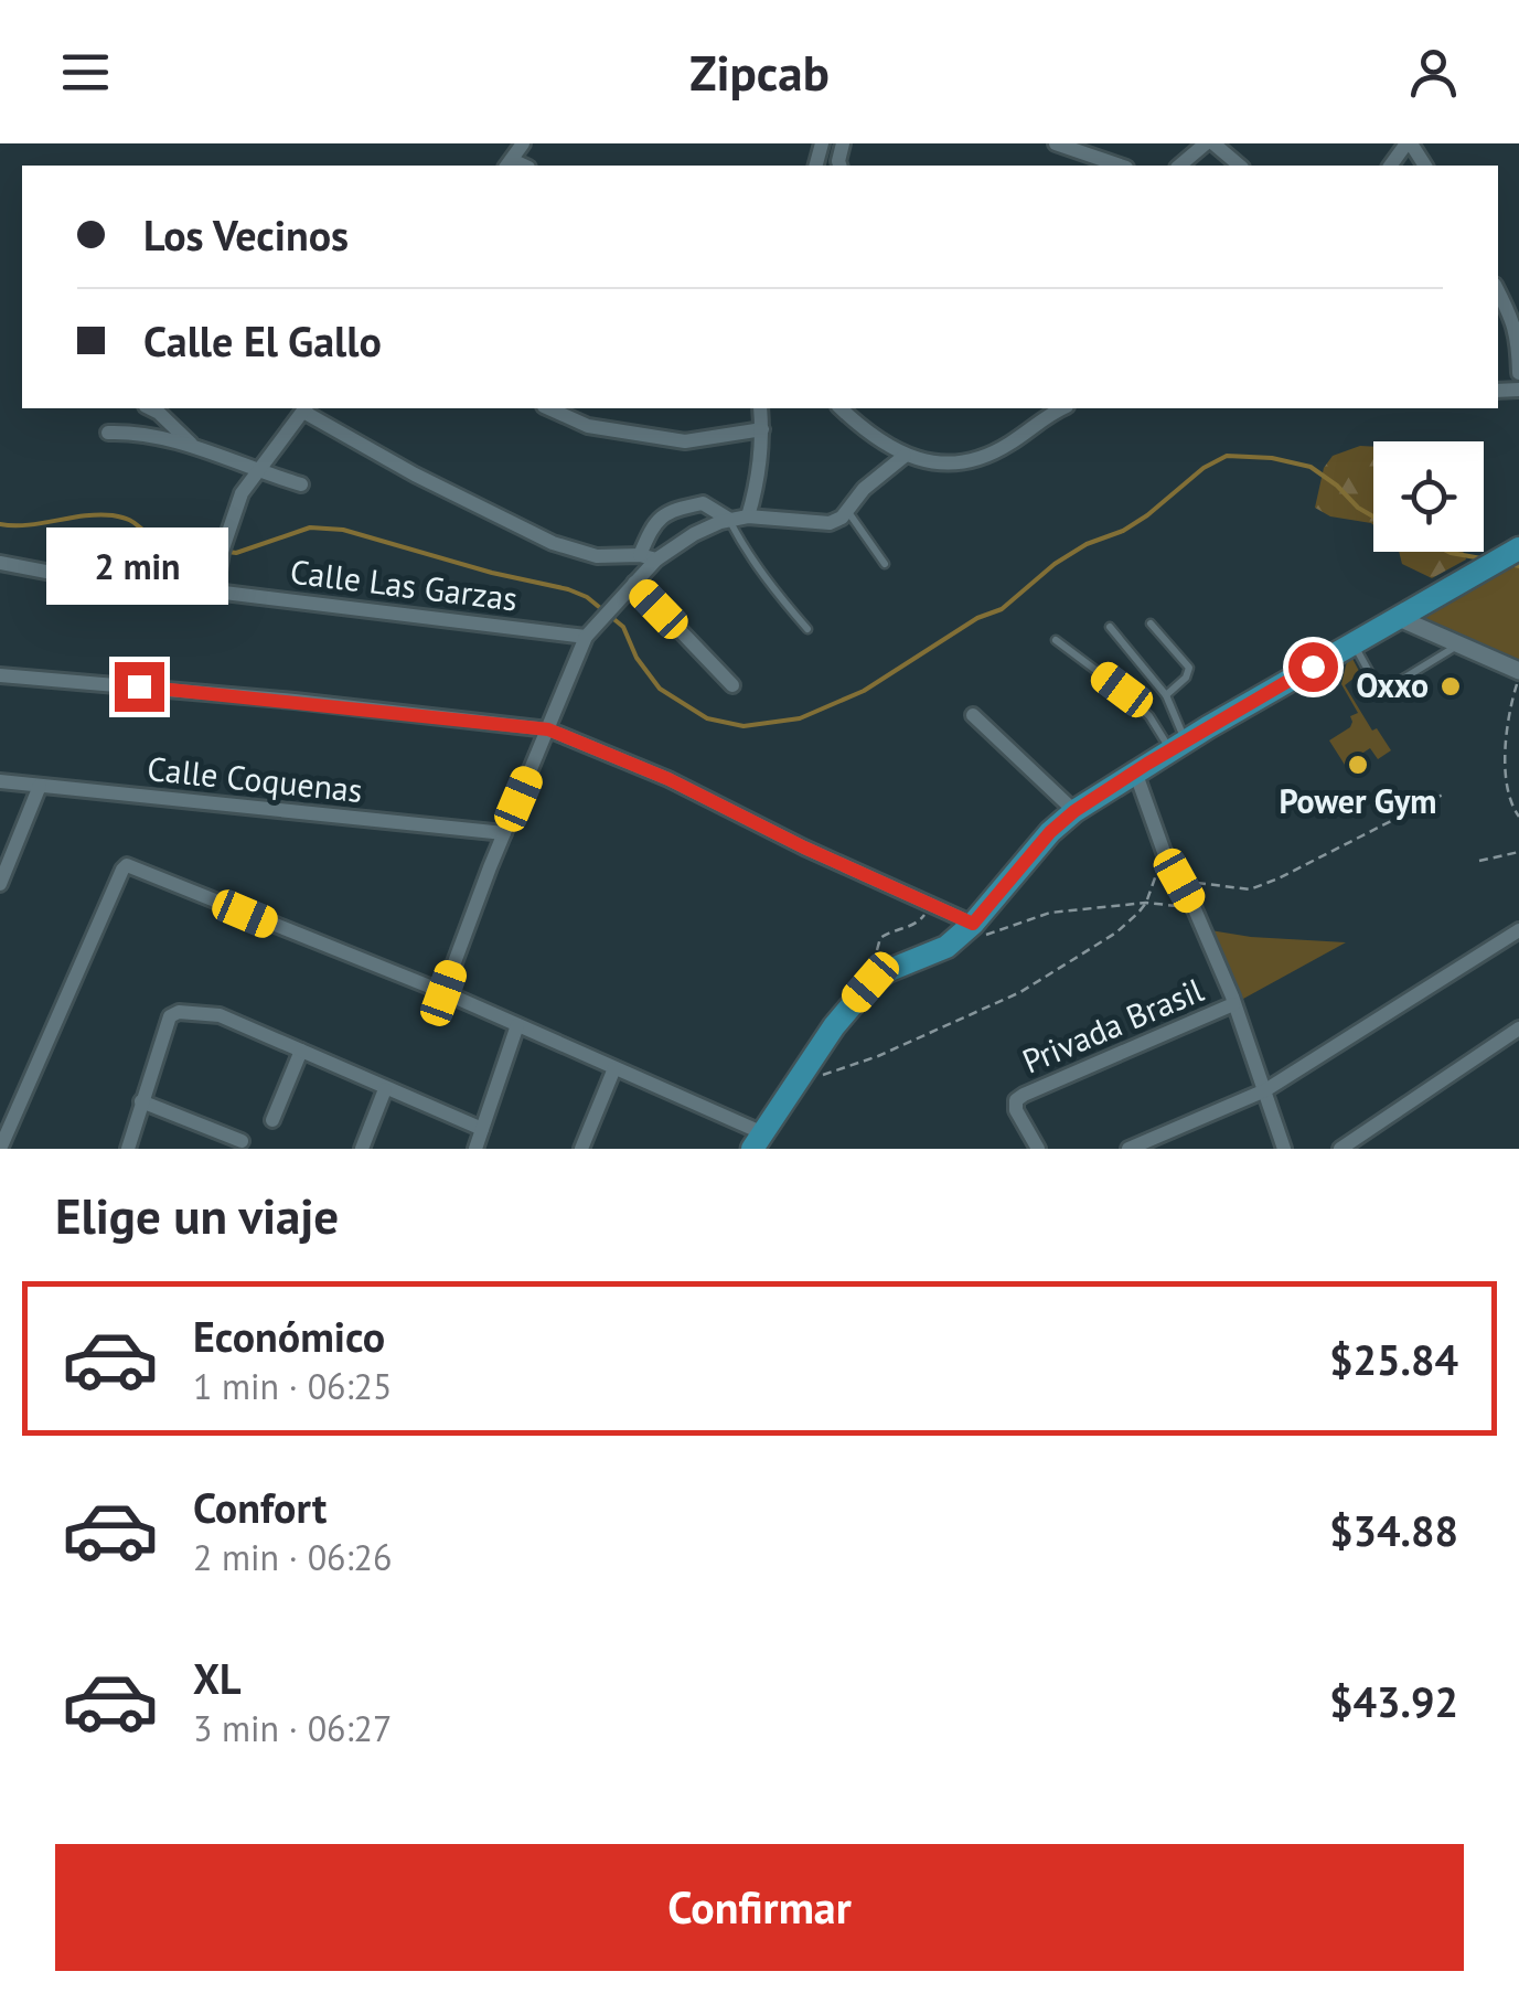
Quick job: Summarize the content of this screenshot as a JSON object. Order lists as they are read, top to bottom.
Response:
{
  "streets": {
    "street": ["Calle Las Garzas", "Calle Coquenas", "Privada Brasil"]
  },
  "places": ["Oxxo", "Power Gym"],
  "page": {
    "header": "Zipcab",
    "banner": ["Los Vecinos", "Calle El Gallo"],
    "bubble": "2 min",
    "heading": "Elige un viaje",
    "list": [
      {
        "name": "Económico",
        "note": "1 min · 06:25",
        "value": "$25.84"
      },
      {
        "name": "Confort",
        "note": "2 min · 06:26",
        "value": "$34.88"
      },
      {
        "name": "XL",
        "note": "3 min · 06:27",
        "value": "$43.92"
      }
    ],
    "buttons": "Confirmar"
  }
}
